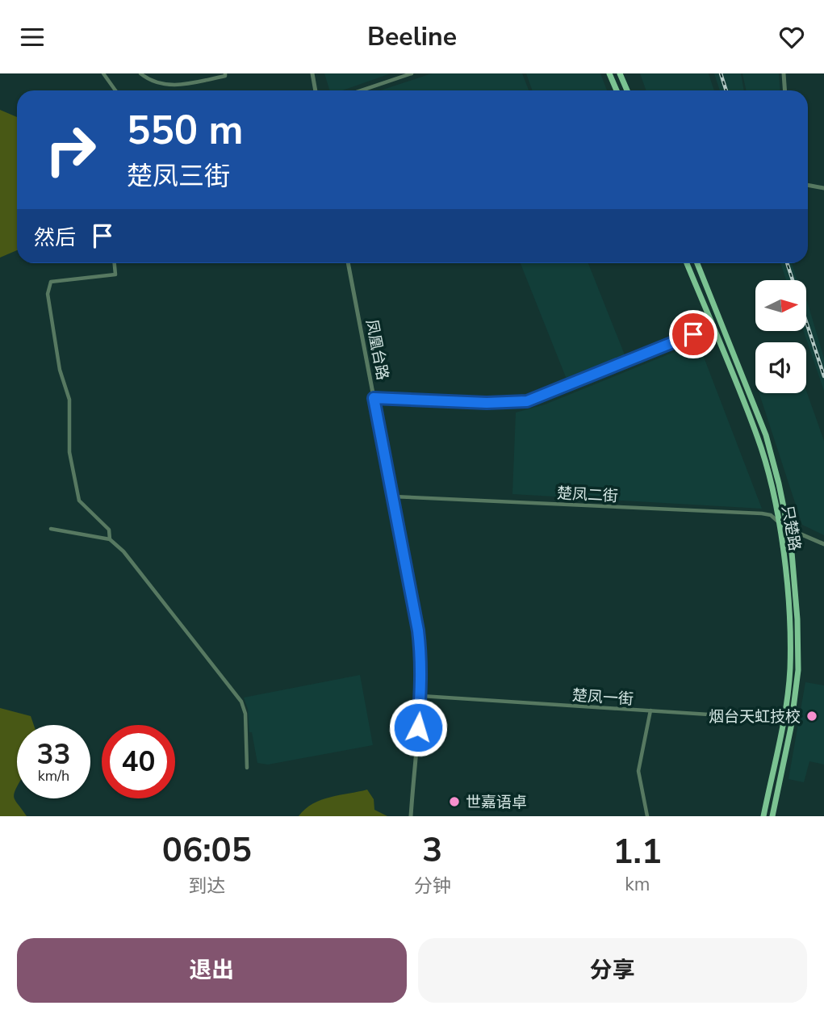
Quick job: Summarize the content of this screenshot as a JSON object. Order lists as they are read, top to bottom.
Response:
{
  "streets": {
    "main road": ["只楚路"],
    "street": ["凤凰台路", "楚凤二街", "楚凤一街"]
  },
  "crossings": [
    ["凤凰台路", "楚凤二街"],
    ["凤凰台路", "楚凤一街"],
    ["楚凤二街", "只楚路"],
    ["只楚路", "楚凤一街"]
  ],
  "places": ["烟台天虹技校", "世嘉语卓"],
  "north": "right",
  "page": {
    "header": "Beeline",
    "turn": ["550 m", "楚凤三街"],
    "then": "然后",
    "speed": "33 km/h",
    "limit": "40",
    "eta": [
      "06:05",
      "到达",
      "3",
      "分钟",
      "1.1",
      "km"
    ],
    "buttons": ["退出", "分享"]
  }
}
